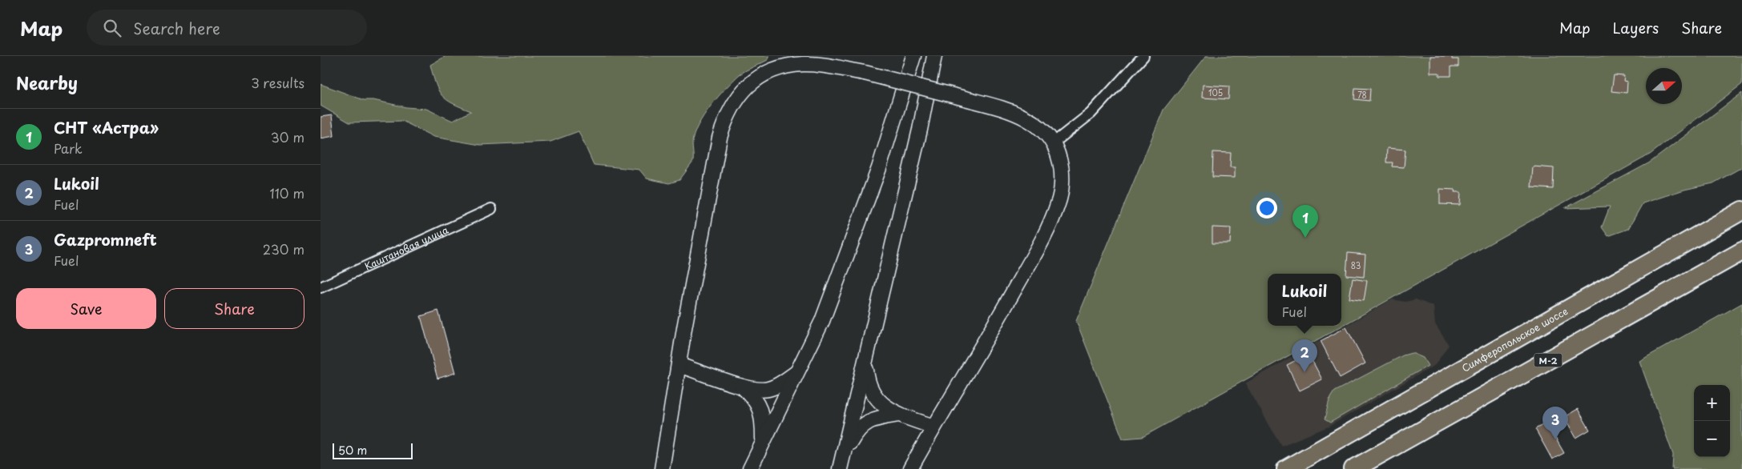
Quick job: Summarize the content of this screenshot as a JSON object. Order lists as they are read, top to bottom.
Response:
{
  "streets": {
    "highway": ["Симферопольское шоссе", "М-2"],
    "street": ["Каштановая улица"]
  },
  "house_numbers": ["105", "78", "83"],
  "scale_bar": "50 m",
  "north": "right",
  "page": {
    "header": "Map",
    "search": "Search here",
    "nav": ["Map", "Layers", "Share"],
    "heading": ["Nearby", "3 results"],
    "list": [
      {
        "mark": "1",
        "name": "СНТ «Астра»",
        "note": "Park",
        "value": "30 m"
      },
      {
        "mark": "2",
        "name": "Lukoil",
        "note": "Fuel",
        "value": "110 m"
      },
      {
        "mark": "3",
        "name": "Gazpromneft",
        "note": "Fuel",
        "value": "230 m"
      }
    ],
    "pins": ["1", "2", "3"],
    "popup": ["Lukoil", "Fuel"],
    "buttons": ["Save", "Share"],
    "map_buttons": ["+", "−"],
    "scale": "50 m"
  }
}
